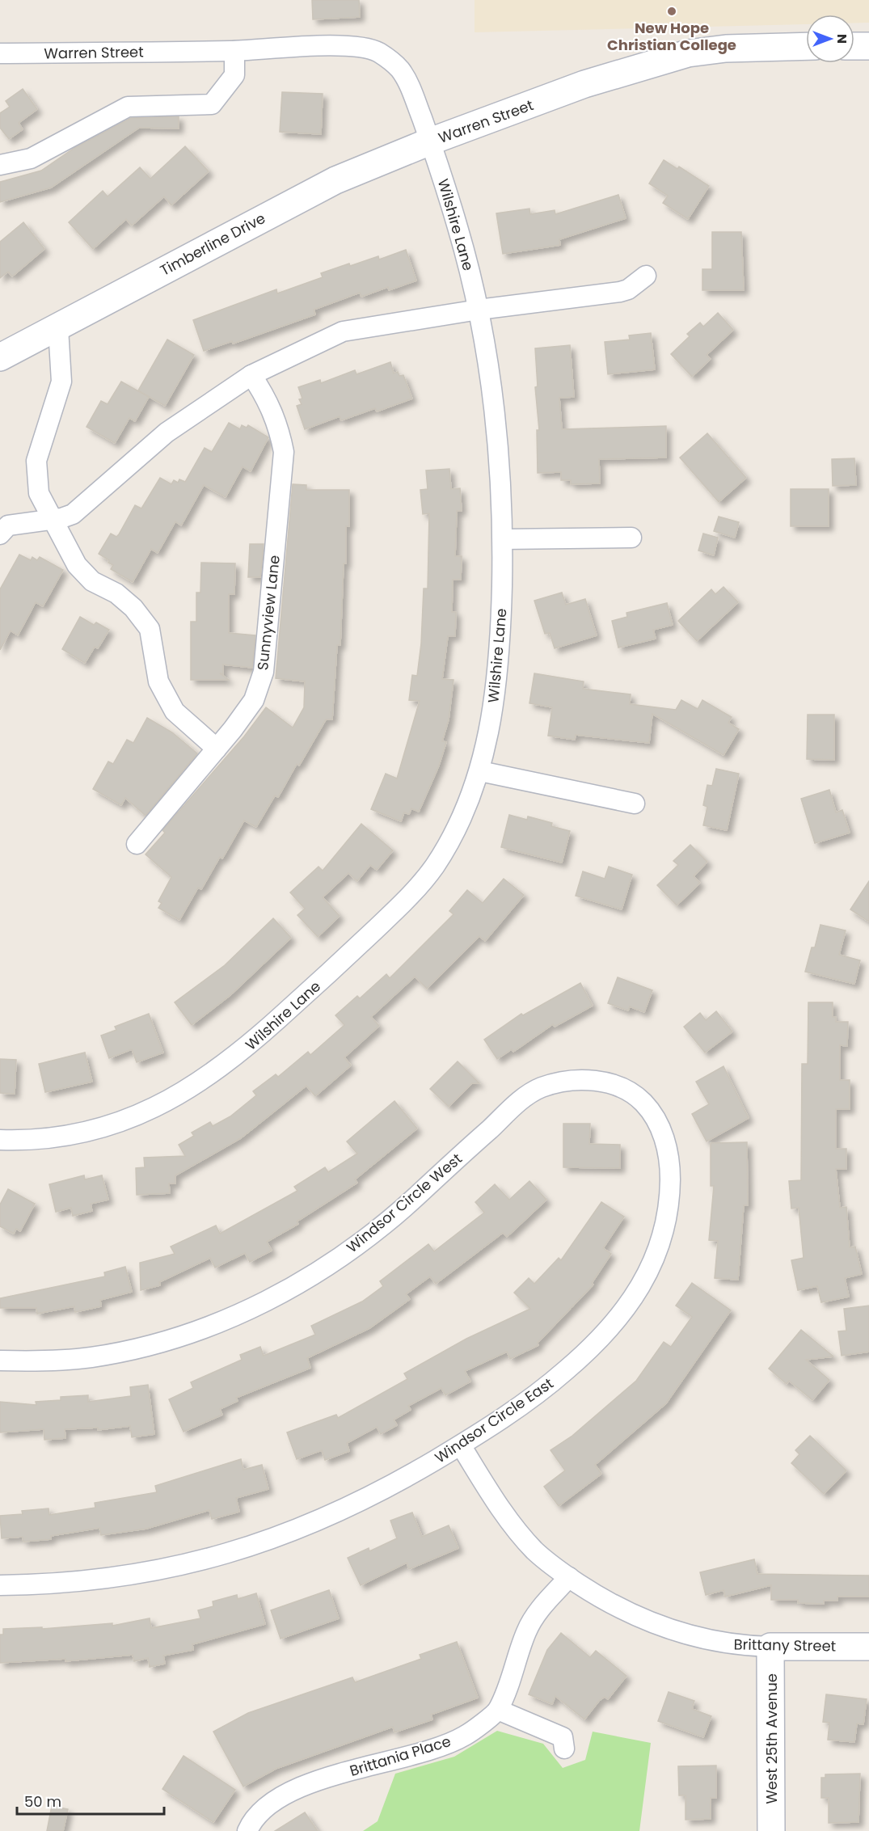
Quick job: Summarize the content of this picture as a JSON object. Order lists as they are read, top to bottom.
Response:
{
  "streets": {
    "street": [
      "Warren Street",
      "Wilshire Lane",
      "Timberline Drive",
      "Sunnyview Lane",
      "Windsor Circle West",
      "Windsor Circle East",
      "Brittany Street",
      "West 25th Avenue",
      "Brittania Place"
    ]
  },
  "crossings": [
    ["Warren Street", "Wilshire Lane"],
    ["Warren Street", "Timberline Drive"],
    ["Wilshire Lane", "Timberline Drive"],
    ["Windsor Circle West", "Windsor Circle East"],
    ["Windsor Circle East", "Brittany Street"],
    ["Brittany Street", "West 25th Avenue"]
  ],
  "places": ["New Hope Christian College"],
  "scale_bar": "50 m",
  "north": "right"
}
